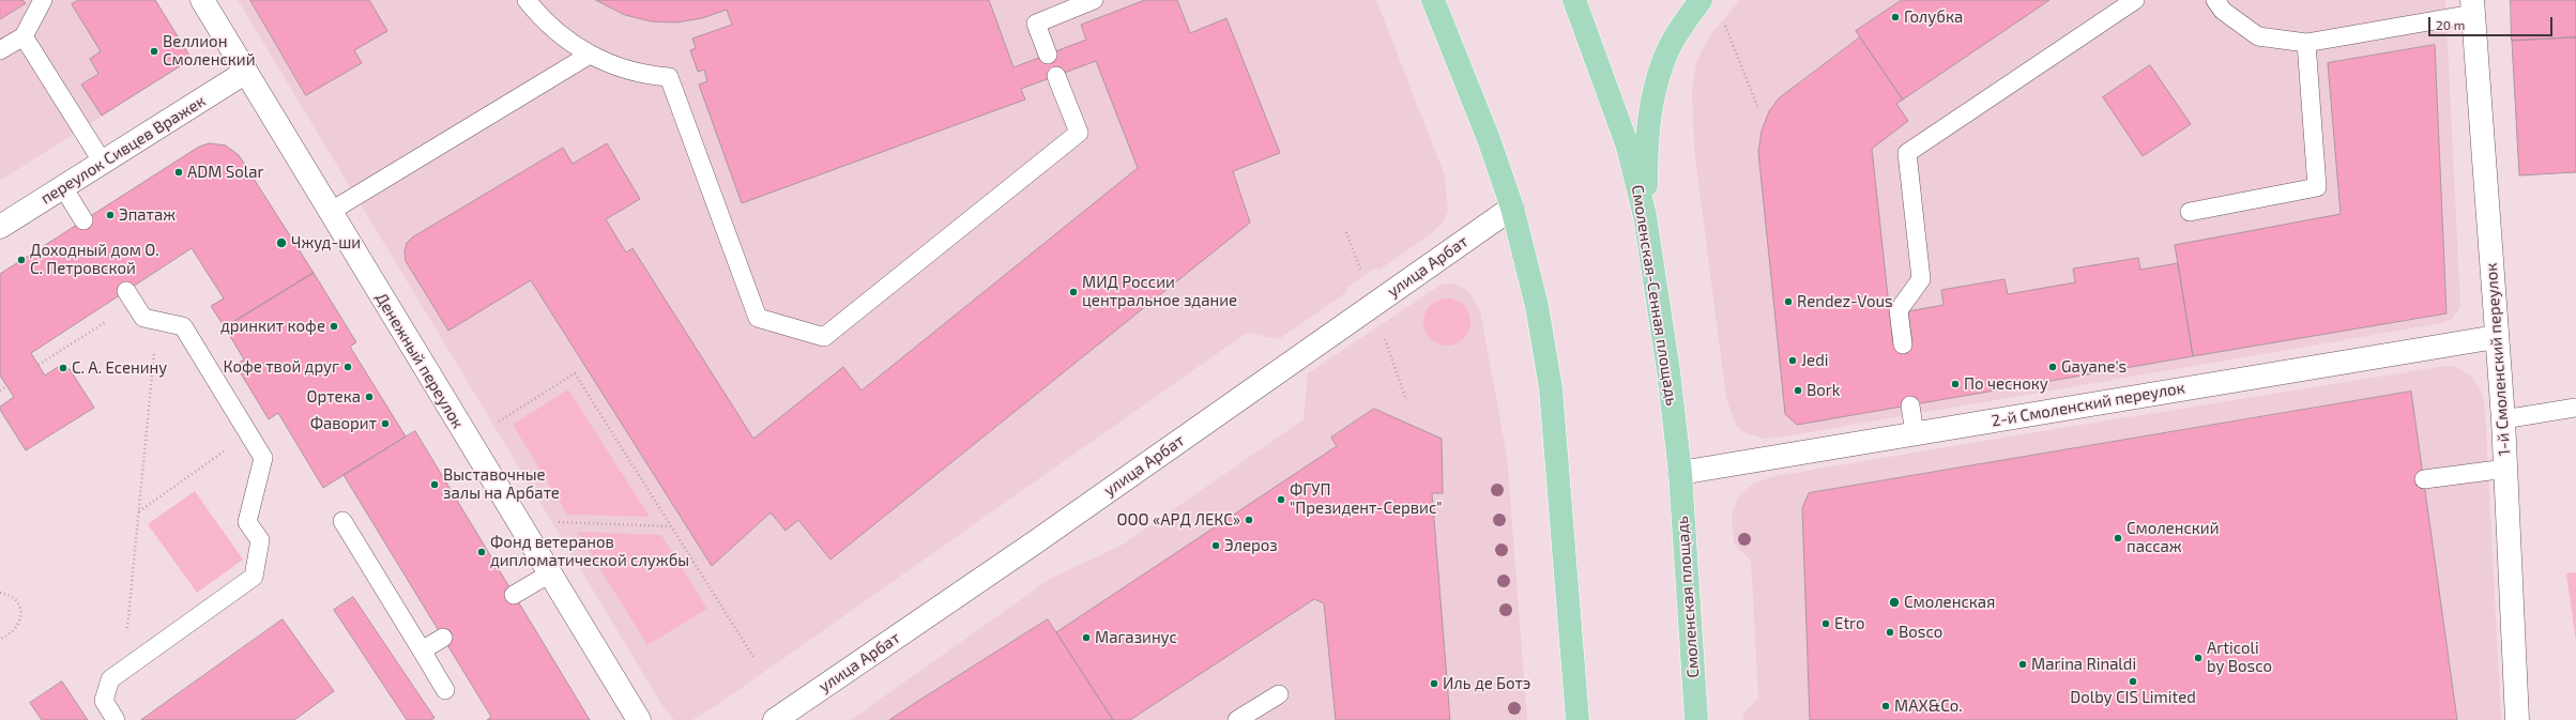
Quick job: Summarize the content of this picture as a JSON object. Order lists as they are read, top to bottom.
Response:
{
  "streets": {
    "main road": ["Смоленская-Сенная площадь", "Смоленская площадь"],
    "street": [
      "переулок Сивцев Вражек",
      "улица Арбат",
      "1-й Смоленский переулок",
      "Денежный переулок",
      "2-й Смоленский переулок"
    ]
  },
  "crossings": [
    ["переулок Сивцев Вражек", "Денежный переулок"],
    ["Смоленская-Сенная площадь", "2-й Смоленский переулок"],
    ["Смоленская-Сенная площадь", "Смоленская площадь"],
    ["1-й Смоленский переулок", "2-й Смоленский переулок"],
    ["2-й Смоленский переулок", "Смоленская площадь"]
  ],
  "places": [
    "Голубка",
    "Веллион Смоленский",
    "ADM Solar",
    "Эпатаж",
    "Чжуд-ши",
    "Доходный дом О. С. Петровской",
    "МИД России центральное здание",
    "Rendez-Vous",
    "дринкит кофе",
    "Jedi",
    "Кофе твой друг",
    "Gayane's",
    "С. А. Есенину",
    "По чесноку",
    "Bork",
    "Ортека",
    "Фаворит",
    "Выставочные залы на Арбате",
    "ФГУП \"Президент-Сервис\"",
    "ООО «АРД ЛЕКС»",
    "Смоленский пассаж",
    "Элероз",
    "Фонд ветеранов дипломатической службы",
    "Смоленская",
    "Etro",
    "Bosco",
    "Магазинус",
    "Articoli by Bosco",
    "Marina Rinaldi",
    "Dolby CIS Limited",
    "Иль де Ботэ",
    "MAX&Co."
  ],
  "scale_bar": "20 m"
}
